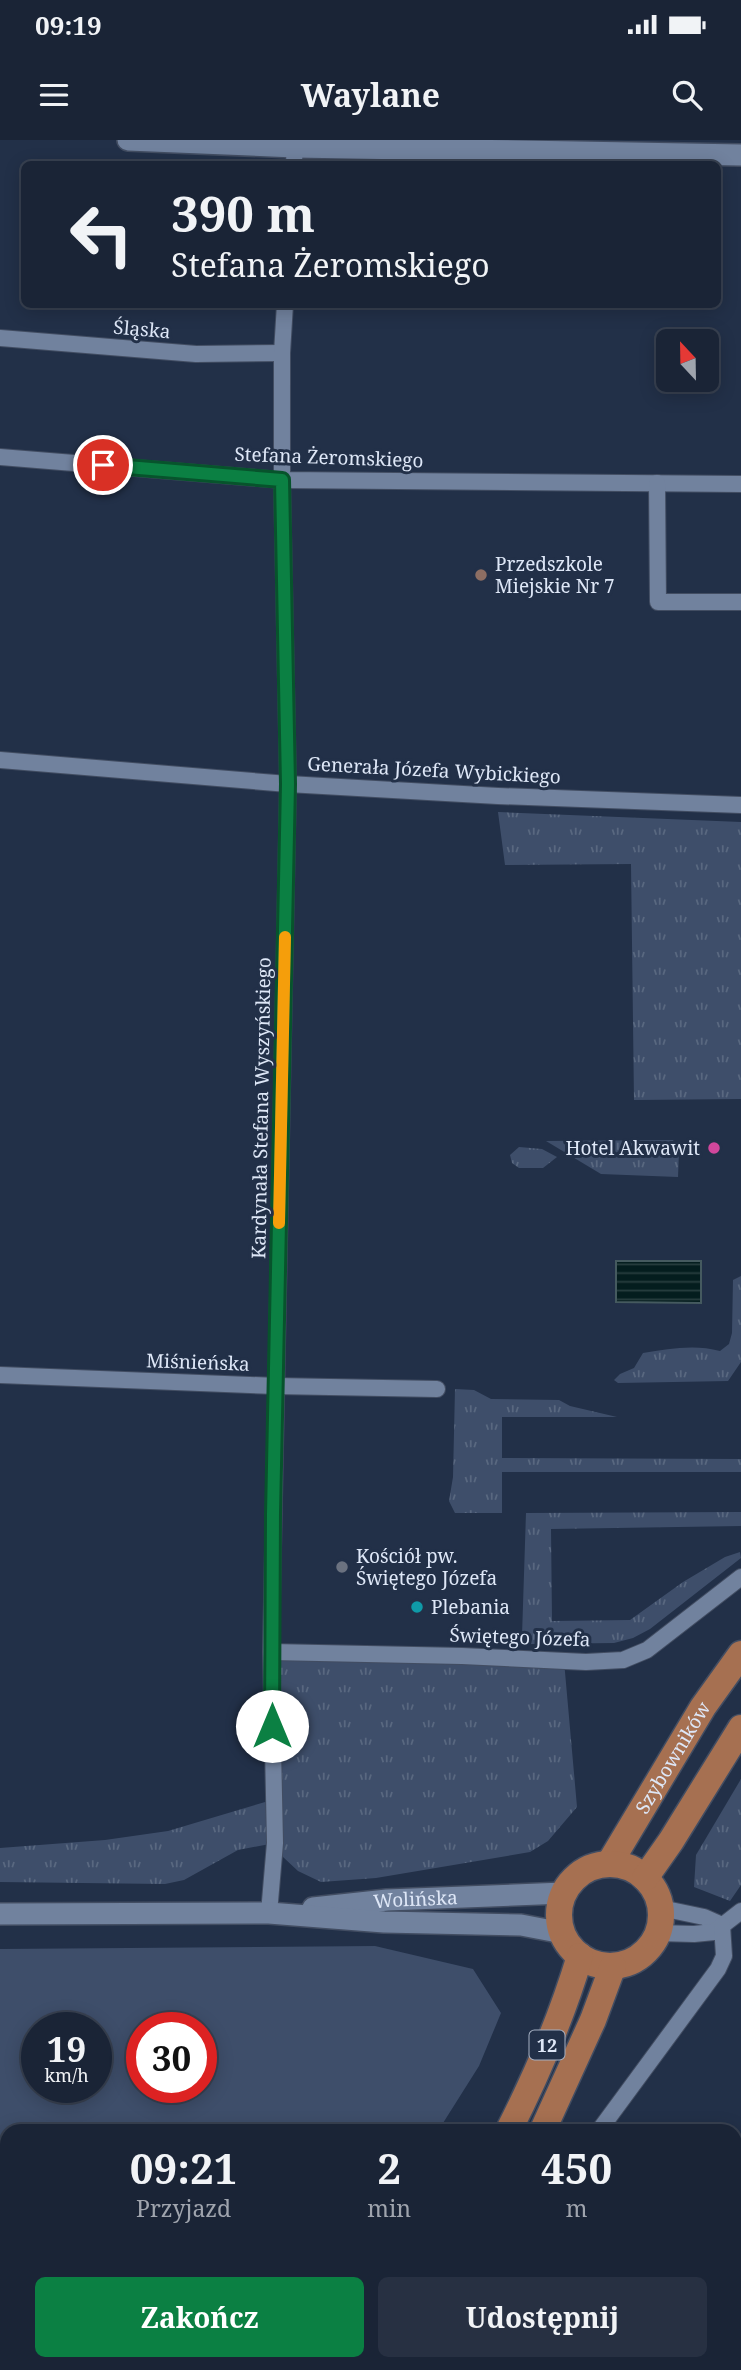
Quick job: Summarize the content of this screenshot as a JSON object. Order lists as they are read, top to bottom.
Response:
{
  "streets": {
    "main road": ["Szybowników", "12"],
    "street": [
      "Śląska",
      "Stefana Żeromskiego",
      "Generała Józefa Wybickiego",
      "Kardynała Stefana Wyszyńskiego",
      "Miśnieńska",
      "Świętego Józefa",
      "Wolińska"
    ]
  },
  "crossings": [
    ["Śląska", "Kardynała Stefana Wyszyńskiego"],
    ["Stefana Żeromskiego", "Kardynała Stefana Wyszyńskiego"],
    ["Generała Józefa Wybickiego", "Kardynała Stefana Wyszyńskiego"],
    ["Kardynała Stefana Wyszyńskiego", "Miśnieńska"],
    ["Kardynała Stefana Wyszyńskiego", "Świętego Józefa"],
    ["Kardynała Stefana Wyszyńskiego", "Wolińska"],
    ["Szybowników", "Wolińska"],
    ["Szybowników", "12"],
    ["Wolińska", "12"]
  ],
  "places": [
    "Przedszkole Miejskie Nr 7",
    "Hotel Akwawit",
    "Kościół pw. Świętego Józefa",
    "Plebania"
  ],
  "north": "top",
  "page": {
    "status": "09:19",
    "header": "Waylane",
    "turn": ["390 m", "Stefana Żeromskiego"],
    "speed": "19 km/h",
    "limit": "30",
    "eta": [
      "09:21",
      "Przyjazd",
      "2",
      "min",
      "450",
      "m"
    ],
    "buttons": ["Zakończ", "Udostępnij"]
  }
}
